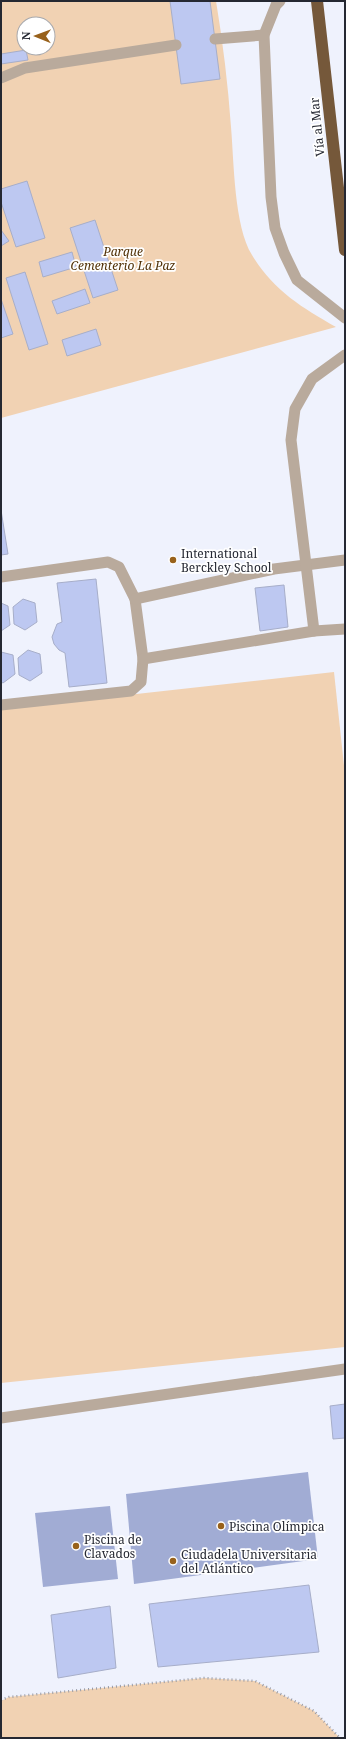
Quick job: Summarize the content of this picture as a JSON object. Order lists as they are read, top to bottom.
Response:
{
  "streets": {
    "highway": ["Vía al Mar"]
  },
  "parks": ["Parque Cementerio La Paz"],
  "places": [
    "International Berckley School",
    "Piscina Olímpica",
    "Piscina de Clavados",
    "Ciudadela Universitaria del Atlántico"
  ],
  "north": "left"
}
